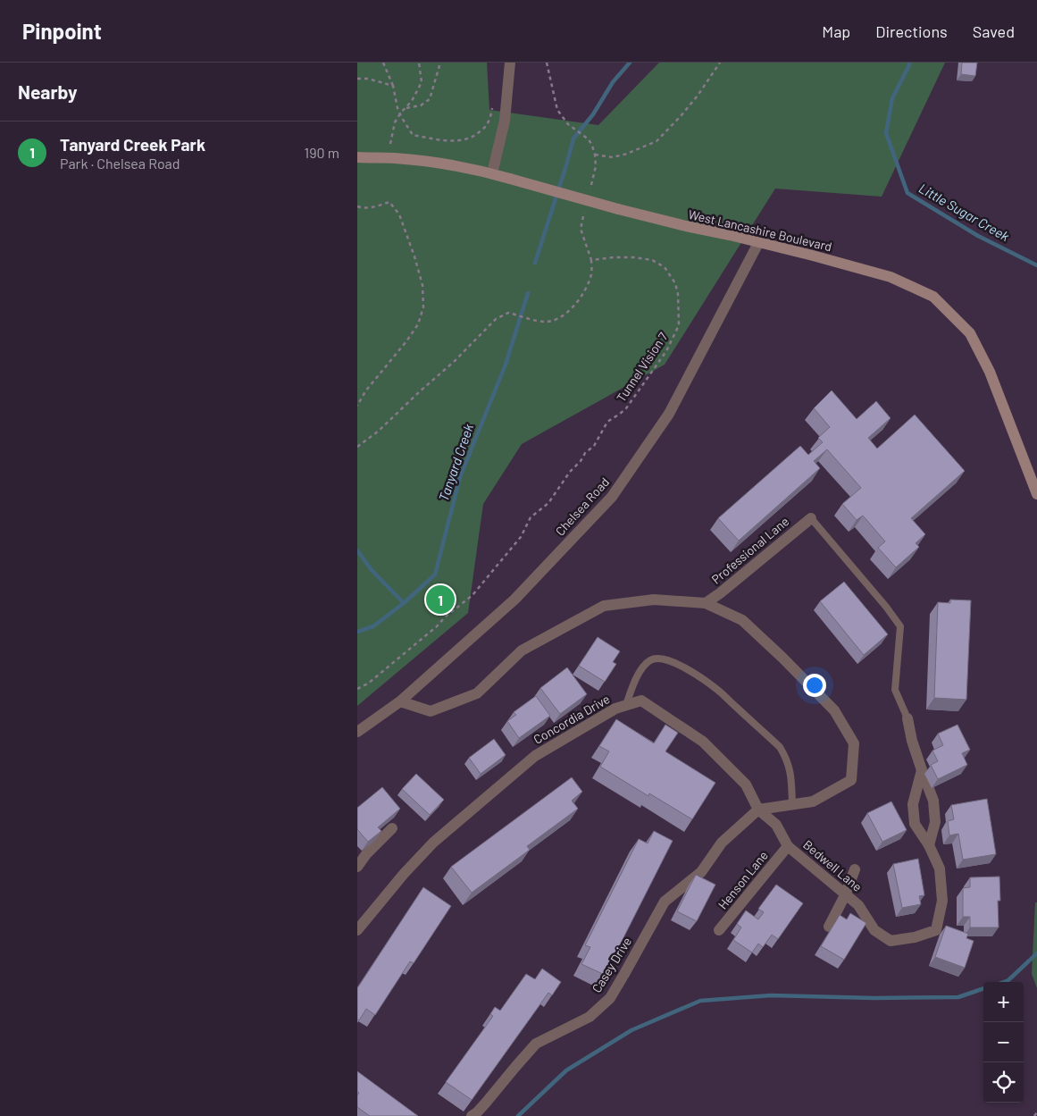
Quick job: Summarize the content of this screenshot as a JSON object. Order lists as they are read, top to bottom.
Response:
{
  "streets": {
    "main road": ["West Lancashire Boulevard"],
    "street": [
      "Chelsea Road",
      "Professional Lane",
      "Concordia Drive",
      "Bedwell Lane",
      "Henson Lane",
      "Casey Drive"
    ],
    "path": ["Tunnel Vision 7"]
  },
  "crossings": [
    ["West Lancashire Boulevard", "Chelsea Road"],
    ["Concordia Drive", "Bedwell Lane"],
    ["Concordia Drive", "Casey Drive"],
    ["Bedwell Lane", "Henson Lane"],
    ["Bedwell Lane", "Casey Drive"]
  ],
  "water": ["Little Sugar Creek", "Tanyard Creek"],
  "page": {
    "header": "Pinpoint",
    "nav": ["Map", "Directions", "Saved"],
    "heading": "Nearby",
    "list": [
      {
        "mark": "1",
        "name": "Tanyard Creek Park",
        "note": "Park · Chelsea Road",
        "value": "190 m"
      }
    ],
    "pins": "1",
    "map_buttons": ["+", "−"]
  }
}
